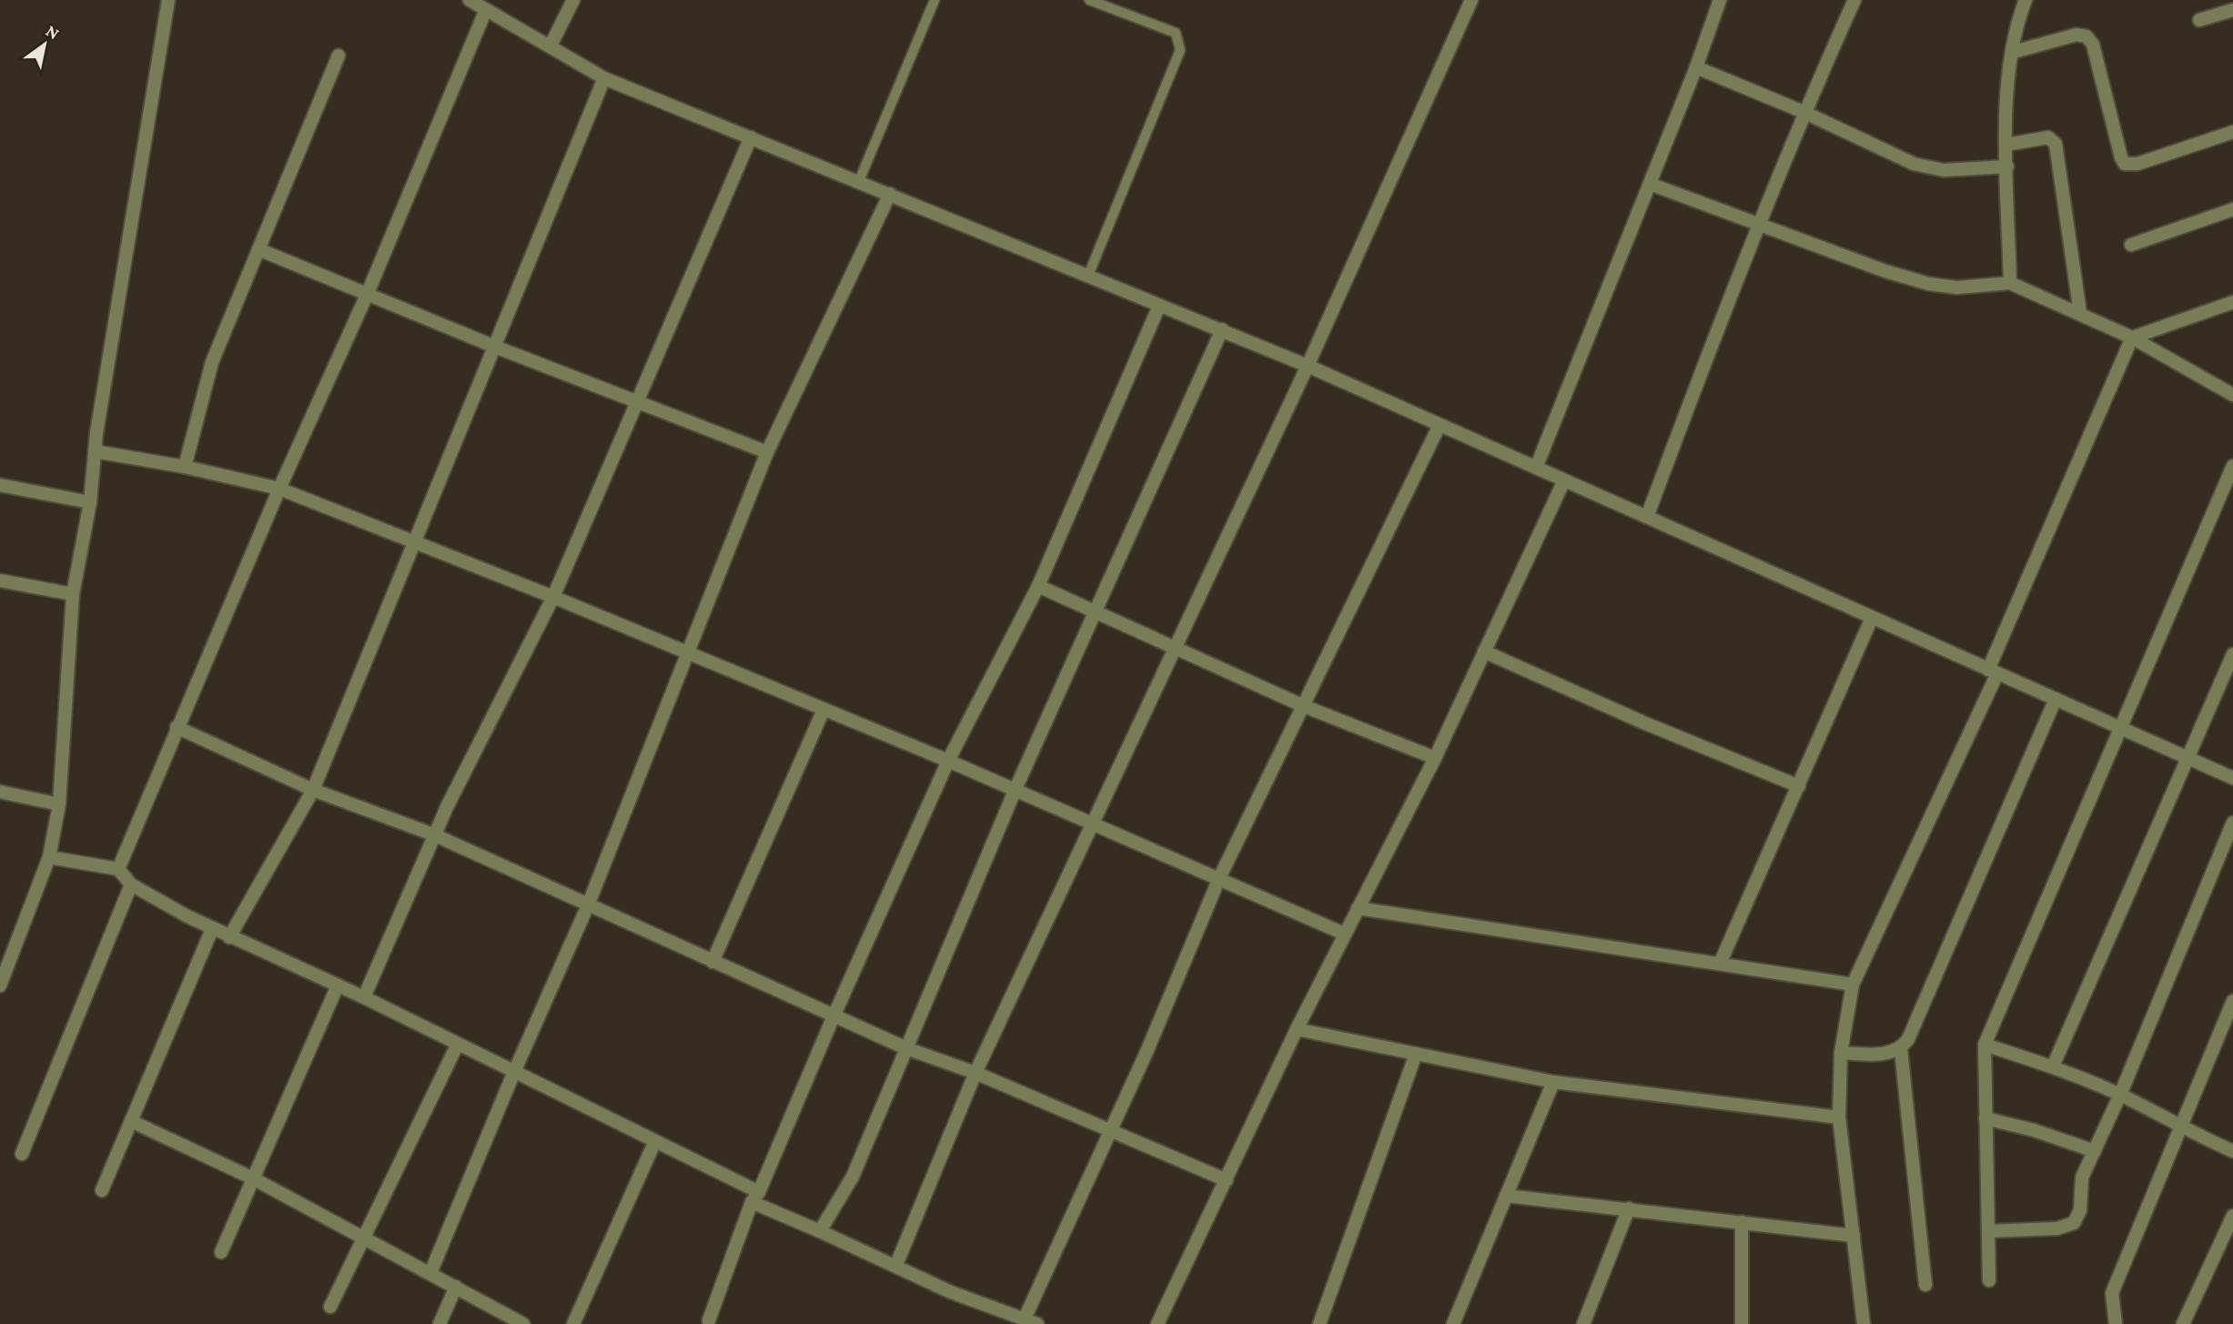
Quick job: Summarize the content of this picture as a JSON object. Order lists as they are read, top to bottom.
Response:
{
  "north": "top right"
}
